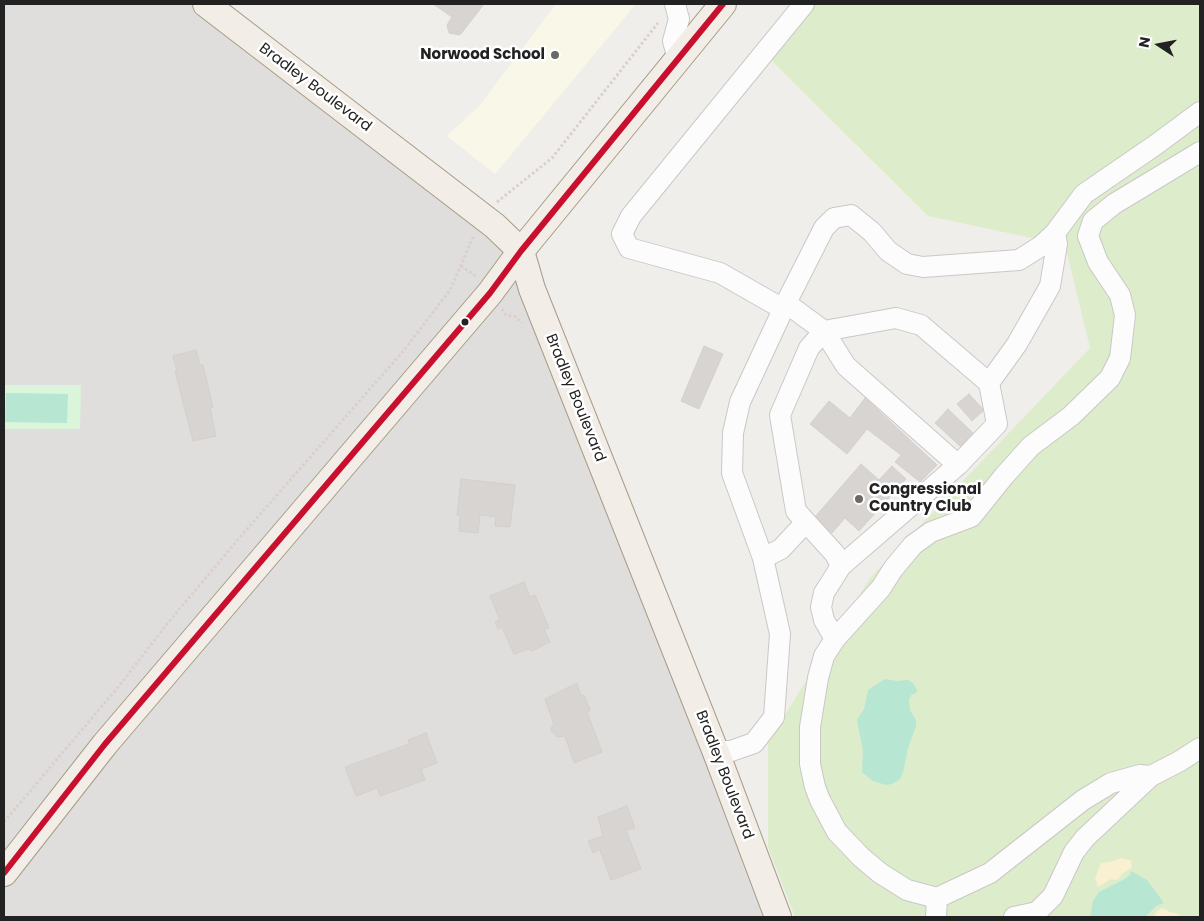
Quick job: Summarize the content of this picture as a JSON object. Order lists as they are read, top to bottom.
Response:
{
  "streets": {
    "main road": ["Bradley Boulevard"]
  },
  "places": ["Norwood School", "Congressional Country Club"],
  "north": "left"
}
